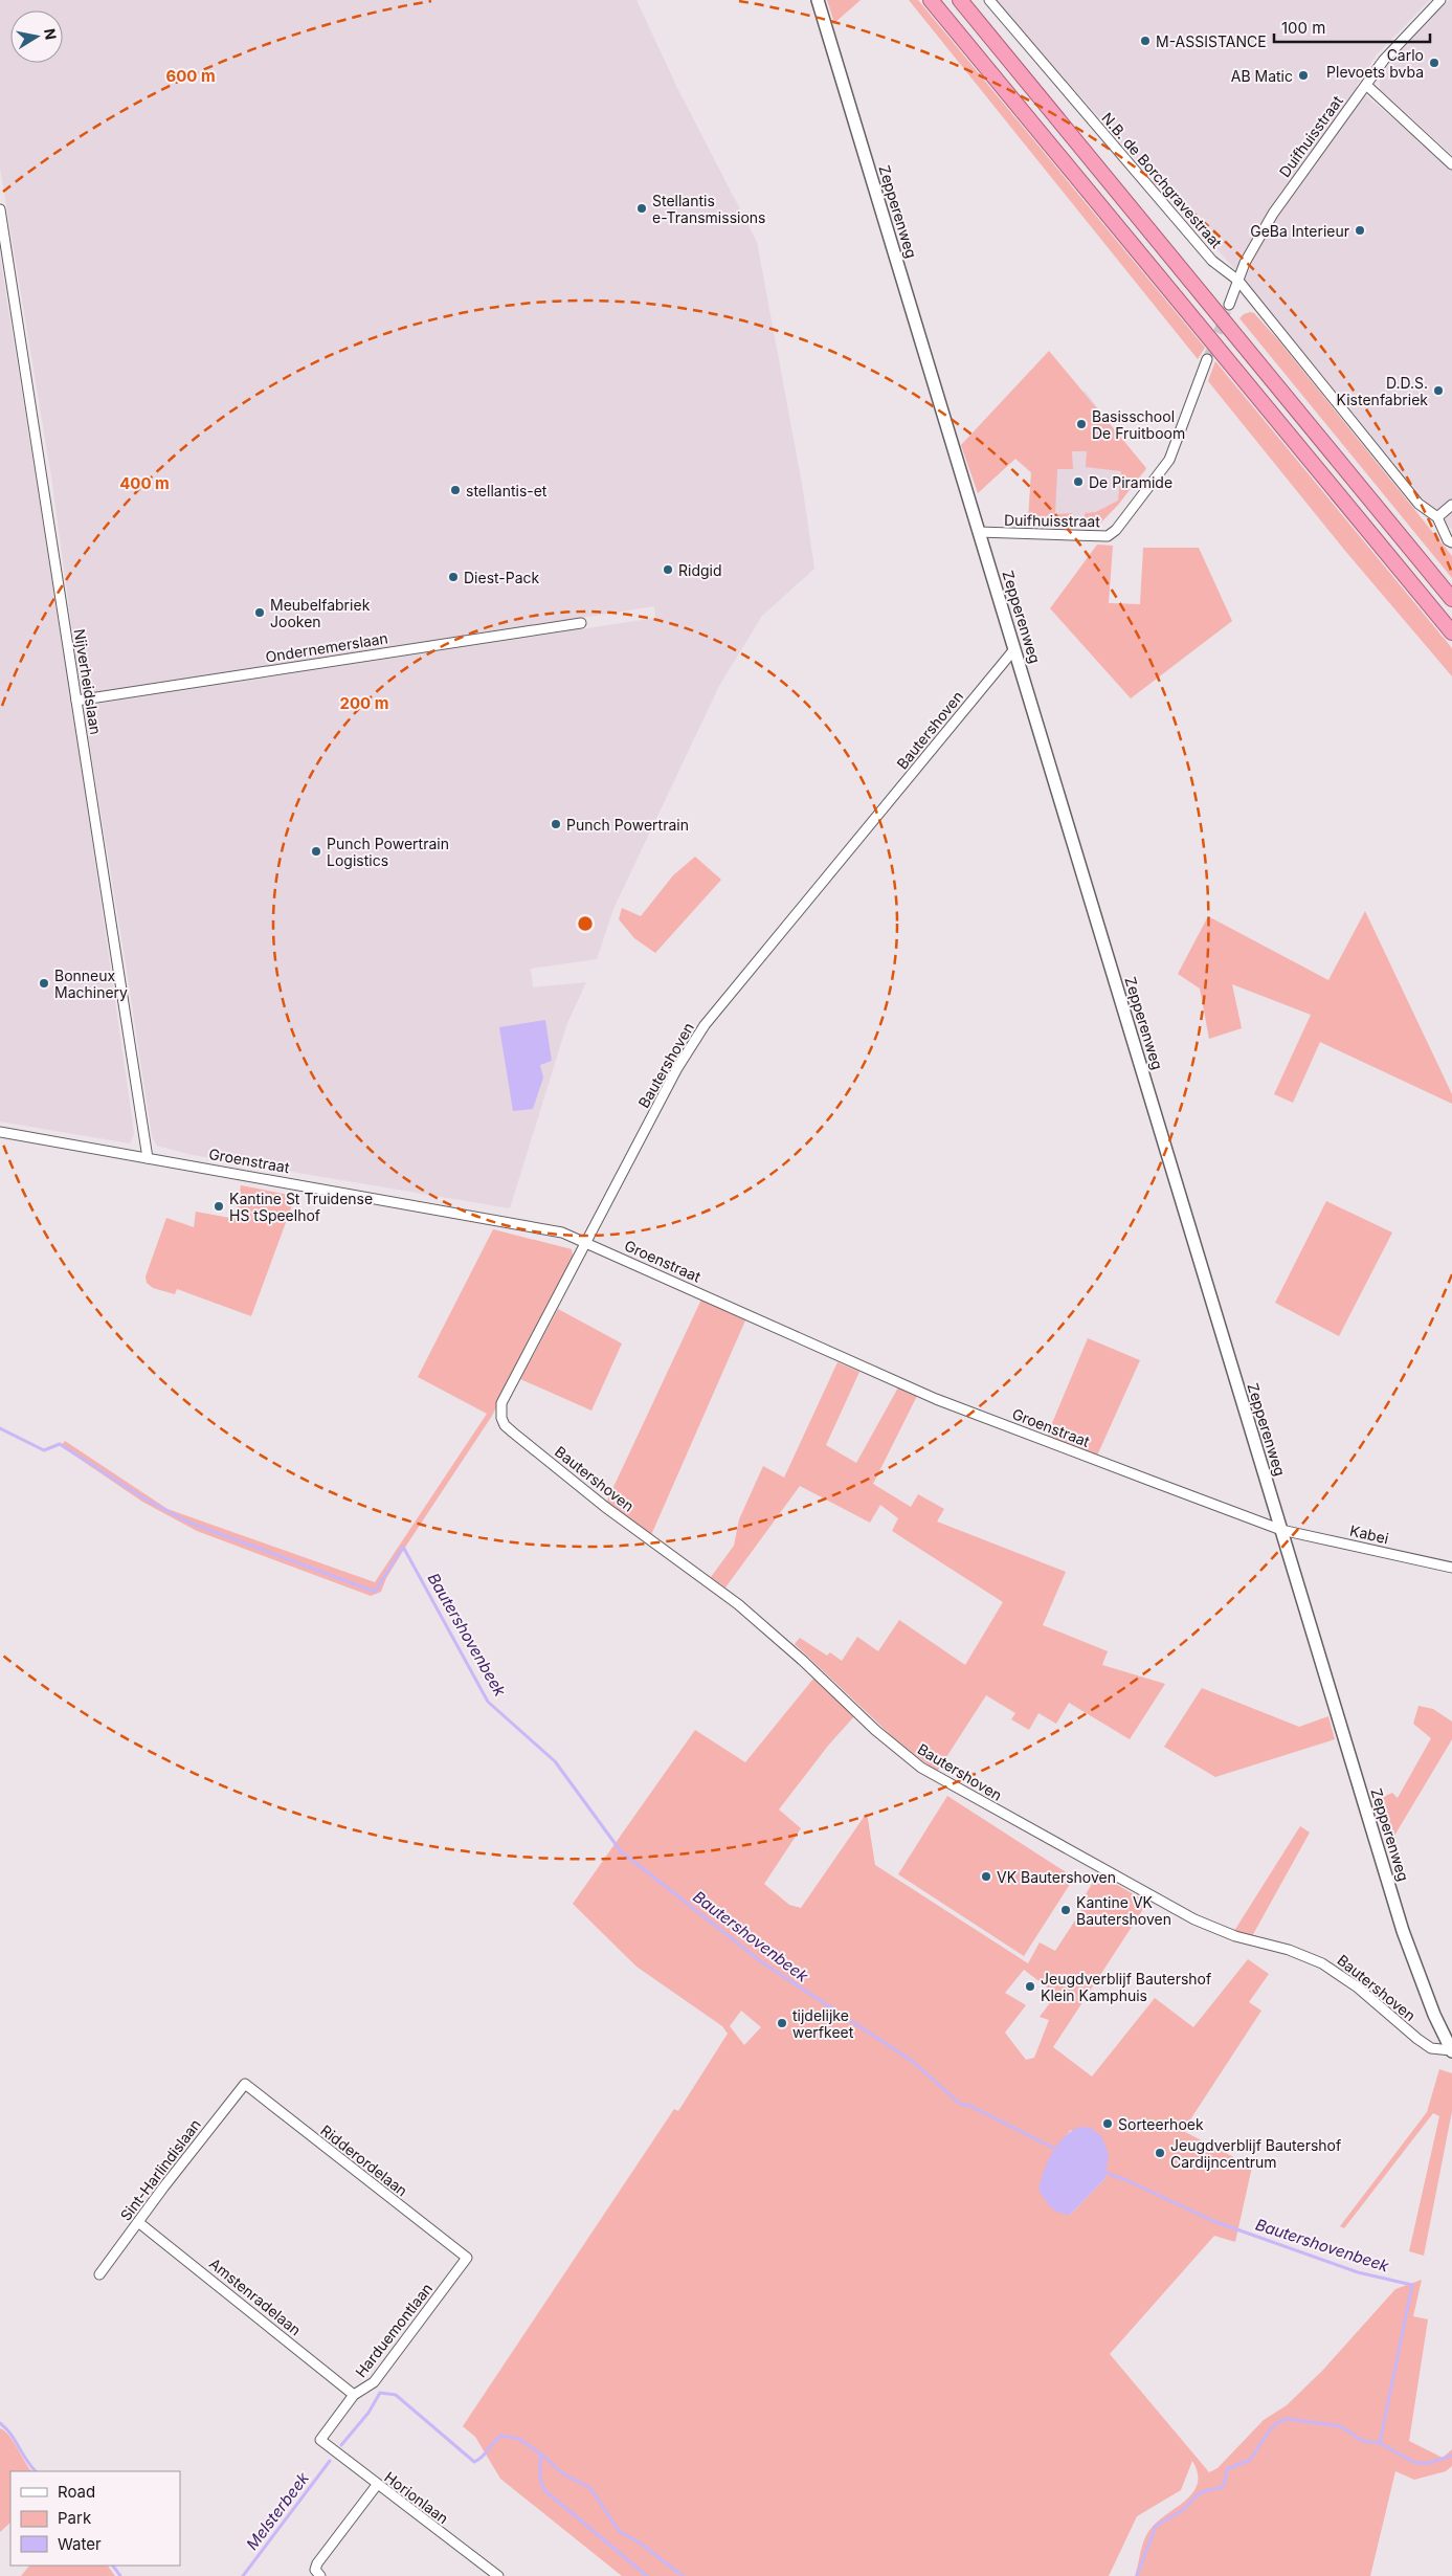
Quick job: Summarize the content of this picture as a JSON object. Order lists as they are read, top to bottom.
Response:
{
  "streets": {
    "street": [
      "Duifhuisstraat",
      "N.B. de Borchgravestraat",
      "Zepperenweg",
      "Ondernemerslaan",
      "Nijverheidslaan",
      "Bautershoven",
      "Groenstraat",
      "Kabei",
      "Ridderordelaan",
      "Sint-Harlindislaan",
      "Amstenradelaan",
      "Harduemontlaan",
      "Horionlaan"
    ]
  },
  "crossings": [
    ["Duifhuisstraat", "N.B. de Borchgravestraat"],
    ["Duifhuisstraat", "Zepperenweg"],
    ["Zepperenweg", "Bautershoven"],
    ["Zepperenweg", "Groenstraat"],
    ["Zepperenweg", "Kabei"],
    ["Ondernemerslaan", "Nijverheidslaan"],
    ["Nijverheidslaan", "Groenstraat"],
    ["Bautershoven", "Groenstraat"],
    ["Groenstraat", "Kabei"],
    ["Ridderordelaan", "Sint-Harlindislaan"],
    ["Ridderordelaan", "Harduemontlaan"],
    ["Sint-Harlindislaan", "Amstenradelaan"],
    ["Amstenradelaan", "Harduemontlaan"],
    ["Harduemontlaan", "Horionlaan"]
  ],
  "water": ["Bautershovenbeek", "Melsterbeek"],
  "places": [
    "M-ASSISTANCE",
    "Carlo Plevoets bvba",
    "AB Matic",
    "Stellantis e-Transmissions",
    "GeBa Interieur",
    "D.D.S. Kistenfabriek",
    "Basisschool De Fruitboom",
    "De Piramide",
    "stellantis-et",
    "Ridgid",
    "Diest-Pack",
    "Meubelfabriek Jooken",
    "Punch Powertrain",
    "Punch Powertrain Logistics",
    "Bonneux Machinery",
    "Kantine St Truidense HS tSpeelhof",
    "VK Bautershoven",
    "Kantine VK Bautershoven",
    "Jeugdverblijf Bautershof Klein Kamphuis",
    "tijdelijke werfkeet",
    "Sorteerhoek",
    "Jeugdverblijf Bautershof Cardijncentrum"
  ],
  "legend": ["Road", "Park", "Water"],
  "scale_bar": "100 m",
  "north": "right",
  "rings": ["600 m", "400 m", "200 m"]
}
